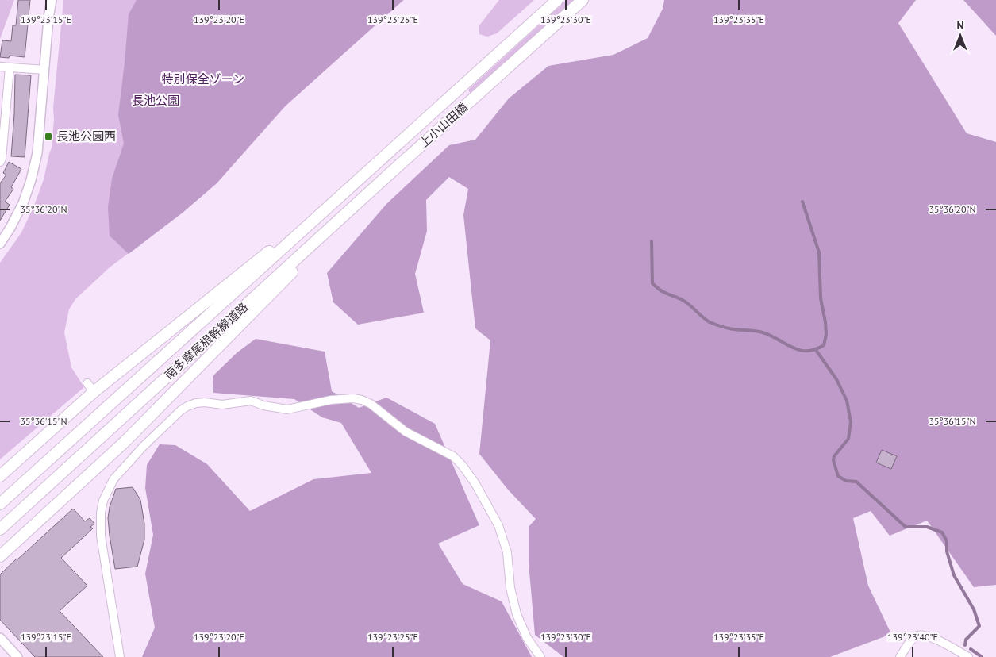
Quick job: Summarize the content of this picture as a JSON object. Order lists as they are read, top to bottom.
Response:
{
  "streets": {
    "main road": ["上小山田橋", "南多摩尾根幹線道路"]
  },
  "crossings": [
    ["上小山田橋", "南多摩尾根幹線道路"]
  ],
  "parks": ["特別保全ゾーン", "長池公園"],
  "places": {
    "transit": ["長池公園西"]
  },
  "north": "top",
  "coordinates": [
    "139°23'15\"E",
    "139°23'20\"E",
    "139°23'25\"E",
    "139°23'30\"E",
    "139°23'35\"E",
    "35°36'20\"N",
    "35°36'15\"N",
    "139°23'40\"E"
  ]
}
